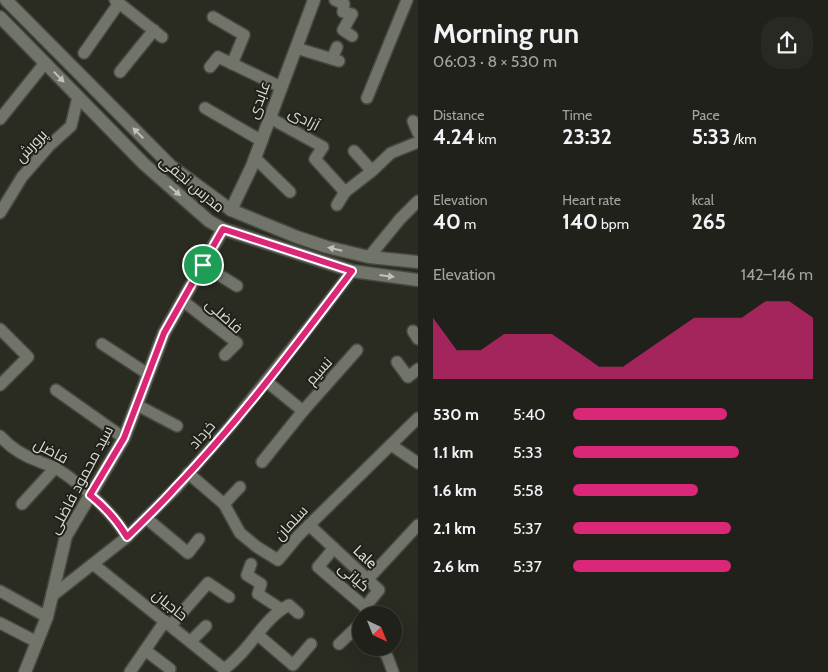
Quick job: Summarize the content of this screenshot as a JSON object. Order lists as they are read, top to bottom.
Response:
{
  "streets": {
    "main road": ["عابدی", "مدرس نجفی", "سید محمود فاضلی"],
    "street": [
      "آزادی",
      "پرورش",
      "فاضلی",
      "نسیم",
      "خرداد",
      "فاضل",
      "سلمان",
      "Lale",
      "کیانی",
      "حاجیان"
    ]
  },
  "crossings": [
    ["عابدی", "آزادی"],
    ["عابدی", "مدرس نجفی"],
    ["پرورش", "مدرس نجفی"],
    ["مدرس نجفی", "خرداد"],
    ["مدرس نجفی", "سید محمود فاضلی"],
    ["فاضلی", "سید محمود فاضلی"],
    ["خرداد", "فاضل"],
    ["خرداد", "سید محمود فاضلی"],
    ["خرداد", "سلمان"],
    ["خرداد", "حاجیان"],
    ["فاضل", "سید محمود فاضلی"],
    ["سلمان", "Lale"],
    ["Lale", "کیانی"]
  ],
  "north": "bottom right",
  "page": {
    "heading": ["Morning run", "06:03 · 8 × 530 m"],
    "stats": [
      ["Distance", "4.24 km"],
      ["Time", "23:32"],
      ["Pace", "5:33 /km"],
      ["Elevation", "40 m"],
      ["Heart rate", "140 bpm"],
      ["kcal", "265"]
    ],
    "chart": ["Elevation", "142–146 m"],
    "list": [
      {
        "name": "530 m",
        "note": "5:40"
      },
      {
        "name": "1.1 km",
        "note": "5:33"
      },
      {
        "name": "1.6 km",
        "note": "5:58"
      },
      {
        "name": "2.1 km",
        "note": "5:37"
      },
      {
        "name": "2.6 km",
        "note": "5:37"
      }
    ]
  }
}
